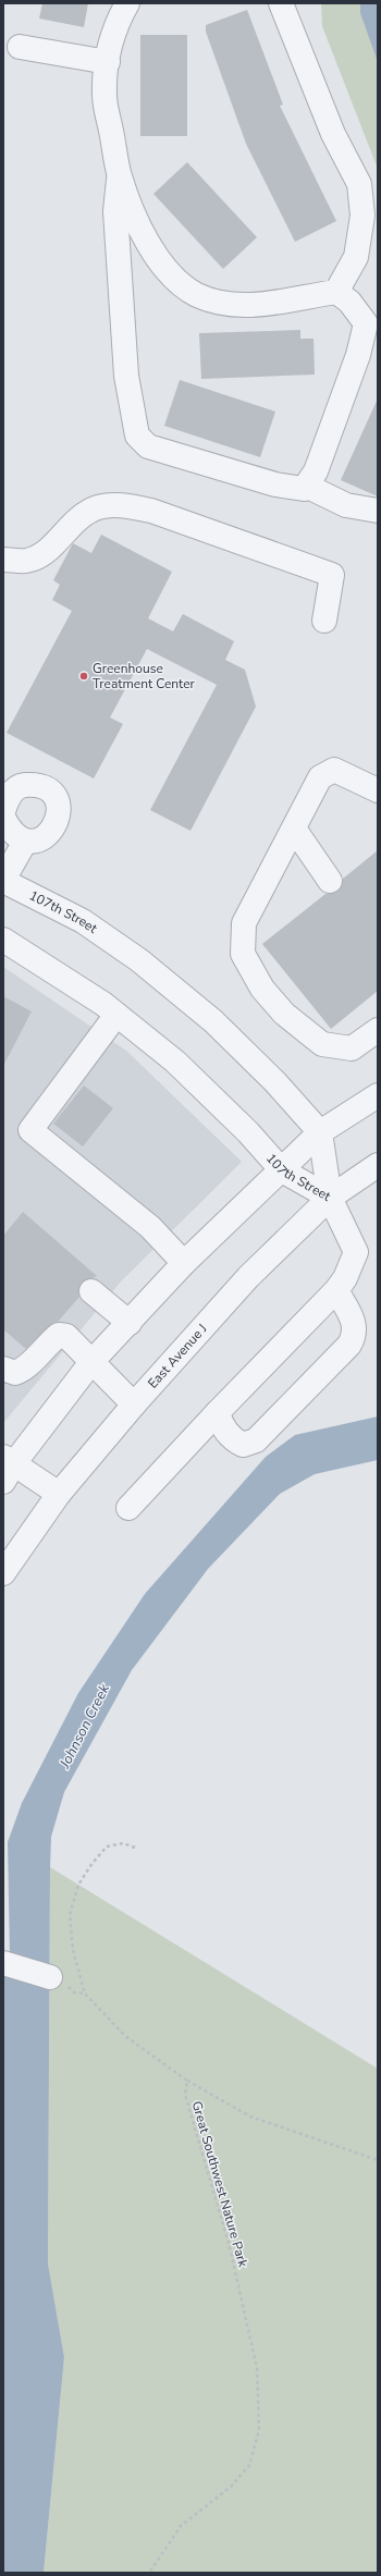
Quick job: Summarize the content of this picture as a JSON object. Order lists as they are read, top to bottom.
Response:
{
  "streets": {
    "street": ["107th Street", "East Avenue J"],
    "path": ["Great Southwest Nature Park"]
  },
  "crossings": [
    ["107th Street", "East Avenue J"]
  ],
  "water": ["Johnson Creek"],
  "places": ["Greenhouse Treatment Center"]
}
